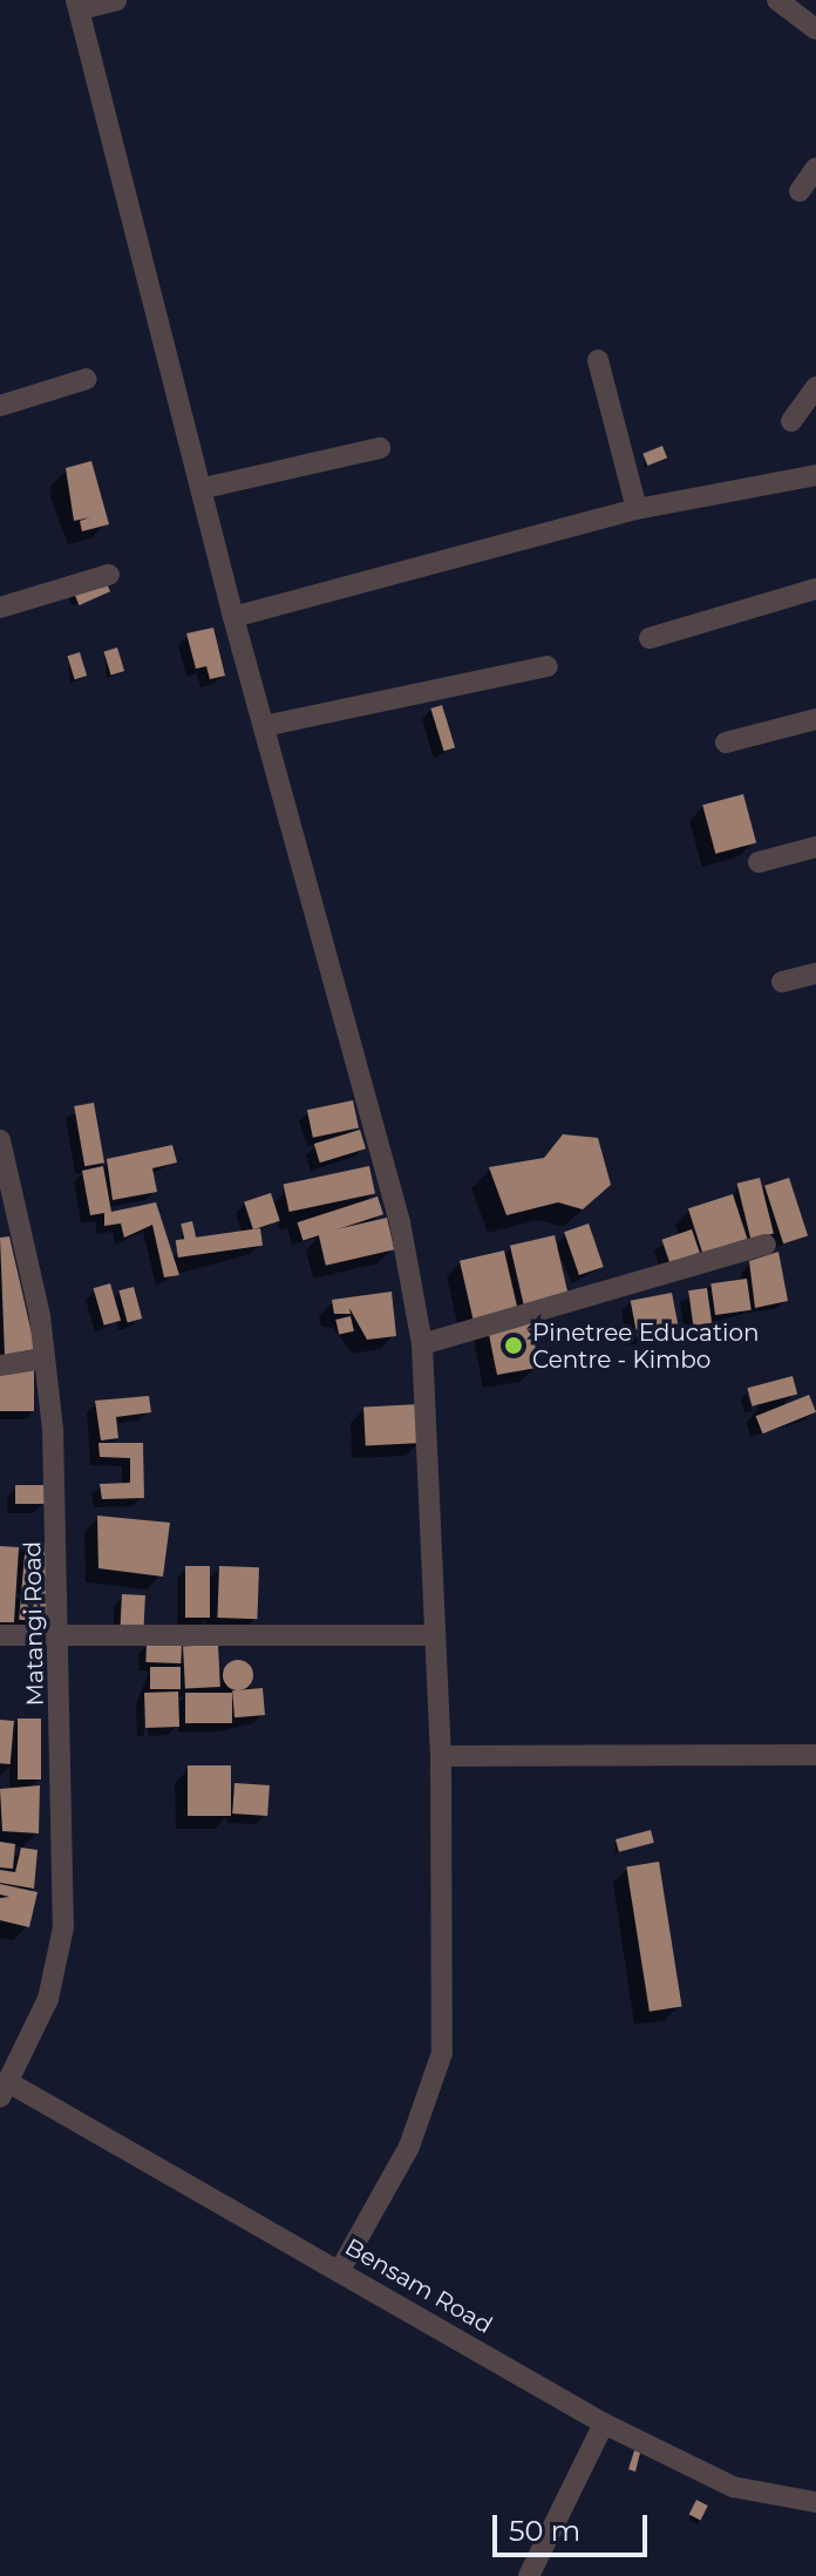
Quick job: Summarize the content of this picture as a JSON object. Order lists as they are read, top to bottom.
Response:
{
  "streets": {
    "street": ["Matangi Road", "Bensam Road"]
  },
  "crossings": [
    ["Matangi Road", "Bensam Road"]
  ],
  "places": ["Pinetree Education Centre - Kimbo"],
  "scale_bar": "50 m"
}
